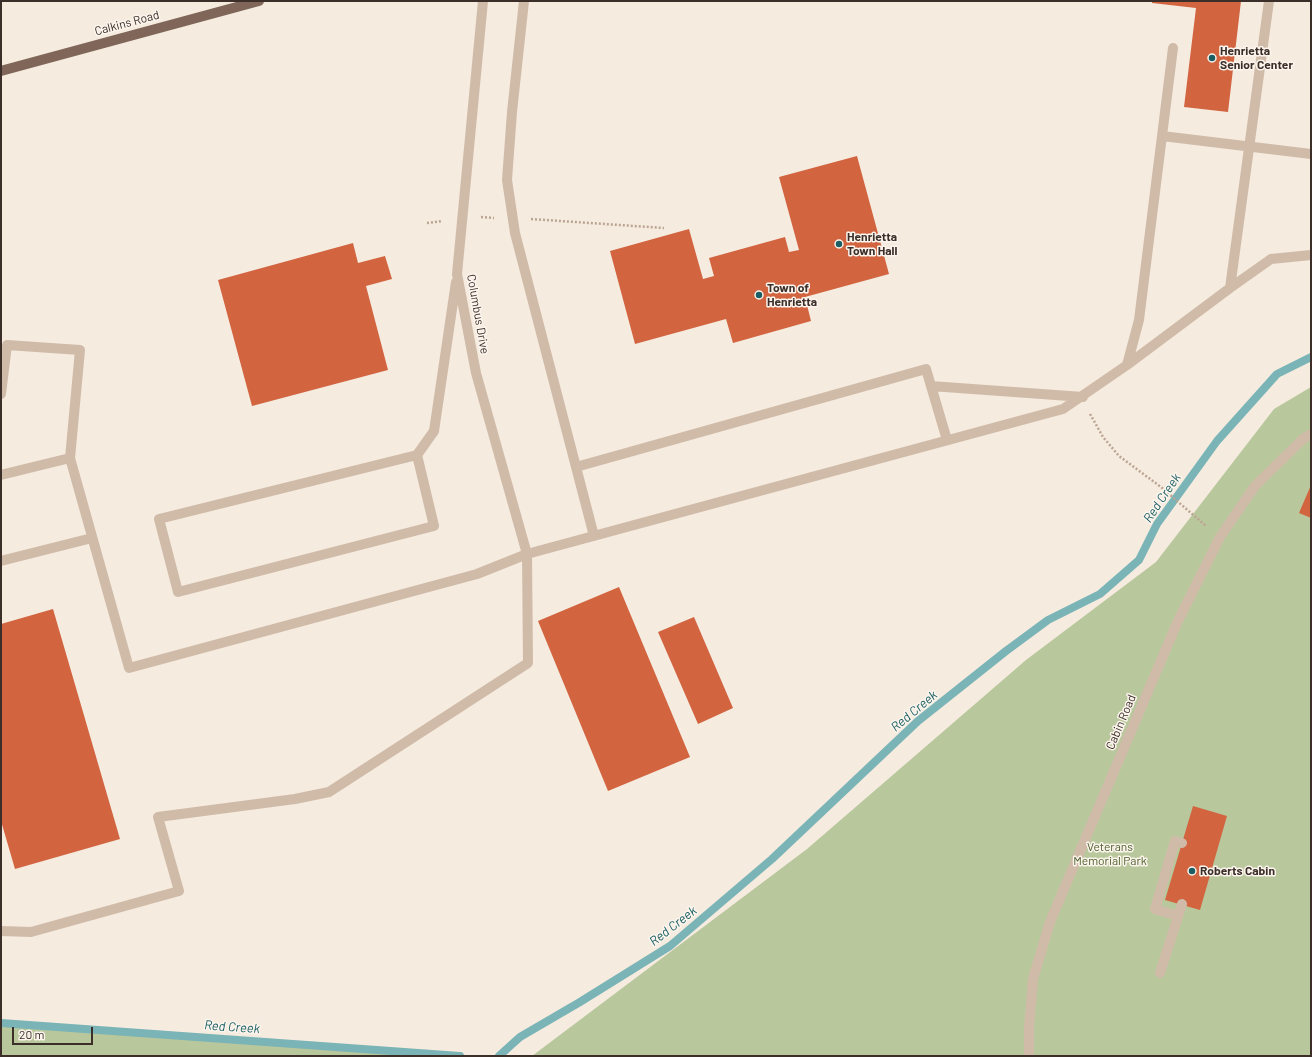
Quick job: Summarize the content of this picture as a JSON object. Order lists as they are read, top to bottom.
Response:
{
  "streets": {
    "main road": ["Calkins Road"],
    "street": ["Columbus Drive", "Cabin Road"]
  },
  "water": ["Red Creek"],
  "parks": ["Veterans Memorial Park"],
  "places": [
    "Henrietta Senior Center",
    "Henrietta Town Hall",
    "Town of Henrietta",
    "Roberts Cabin"
  ],
  "scale_bar": "20 m"
}
